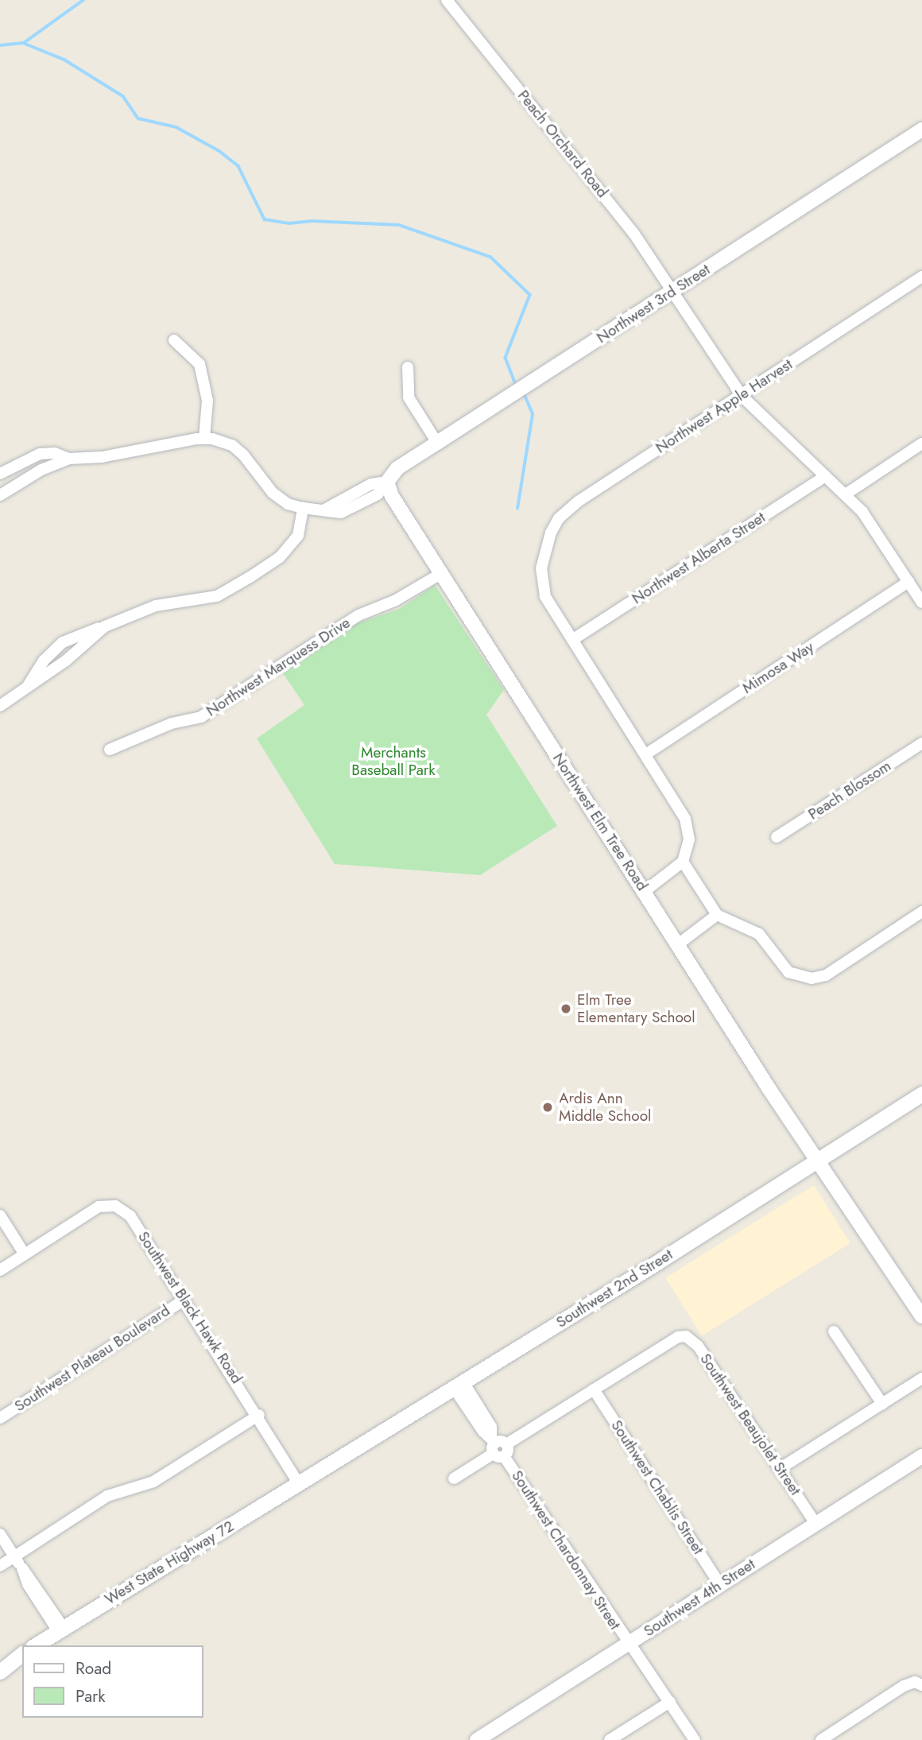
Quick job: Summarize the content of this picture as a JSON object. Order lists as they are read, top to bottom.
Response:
{
  "streets": {
    "main road": ["Southwest 2nd Street", "West State Highway 72"],
    "street": [
      "Peach Orchard Road",
      "Northwest 3rd Street",
      "Northwest Apple Harvest",
      "Northwest Alberta Street",
      "Northwest Marquess Drive",
      "Mimosa Way",
      "Peach Blossom",
      "Northwest Elm Tree Road",
      "Southwest Black Hawk Road",
      "Southwest Plateau Boulevard",
      "Southwest Beaujolet Street",
      "Southwest Chablis Street",
      "Southwest Chardonnay Street",
      "Southwest 4th Street"
    ]
  },
  "crossings": [
    ["Peach Orchard Road", "Northwest 3rd Street"],
    ["Peach Orchard Road", "Northwest Apple Harvest"],
    ["Peach Orchard Road", "Northwest Alberta Street"],
    ["Peach Orchard Road", "Mimosa Way"],
    ["Northwest 3rd Street", "Northwest Elm Tree Road"],
    ["Northwest Apple Harvest", "Northwest Alberta Street"],
    ["Northwest Marquess Drive", "Northwest Elm Tree Road"],
    ["Northwest Elm Tree Road", "Southwest 2nd Street"],
    ["Southwest 2nd Street", "Southwest Black Hawk Road"],
    ["Southwest 2nd Street", "Southwest Chardonnay Street"],
    ["Southwest 2nd Street", "West State Highway 72"],
    ["Southwest Black Hawk Road", "Southwest Plateau Boulevard"],
    ["Southwest Black Hawk Road", "West State Highway 72"],
    ["Southwest Beaujolet Street", "Southwest Chablis Street"],
    ["Southwest Beaujolet Street", "Southwest 4th Street"],
    ["Southwest Chablis Street", "Southwest 4th Street"],
    ["Southwest Chardonnay Street", "Southwest 4th Street"]
  ],
  "parks": ["Merchants Baseball Park"],
  "places": ["Elm Tree Elementary School", "Ardis Ann Middle School"],
  "legend": ["Road", "Park"]
}
